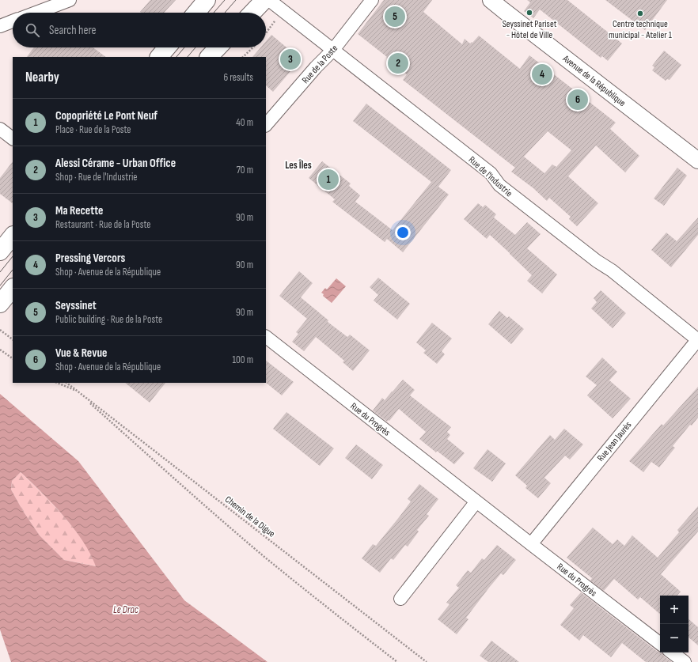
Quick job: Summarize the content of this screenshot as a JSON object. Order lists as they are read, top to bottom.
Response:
{
  "streets": {
    "street": [
      "Rue de la Poste",
      "Avenue de la République",
      "Rue de l'Industrie",
      "Rue du Progrès",
      "Rue Jean Jaurès"
    ],
    "path": ["Chemin de la Digue"]
  },
  "crossings": [
    ["Rue de la Poste", "Rue de l'Industrie"],
    ["Rue de l'Industrie", "Rue Jean Jaurès"],
    ["Rue du Progrès", "Rue Jean Jaurès"]
  ],
  "districts": ["Les Îles"],
  "water": ["Le Drac"],
  "places": ["Seyssinet Pariset - Hôtel de Ville", "Centre technique municipal - Atelier 1"],
  "page": {
    "pins": [
      "5",
      "3",
      "2",
      "4",
      "6",
      "1"
    ],
    "search": "Search here",
    "heading": ["Nearby", "6 results"],
    "list": [
      {
        "mark": "1",
        "name": "Copopriété Le Pont Neuf",
        "note": "Place · Rue de la Poste",
        "value": "40 m"
      },
      {
        "mark": "2",
        "name": "Alessi Cérame - Urban Office",
        "note": "Shop · Rue de l'Industrie",
        "value": "70 m"
      },
      {
        "mark": "3",
        "name": "Ma Recette",
        "note": "Restaurant · Rue de la Poste",
        "value": "90 m"
      },
      {
        "mark": "4",
        "name": "Pressing Vercors",
        "note": "Shop · Avenue de la République",
        "value": "90 m"
      },
      {
        "mark": "5",
        "name": "Seyssinet",
        "note": "Public building · Rue de la Poste",
        "value": "90 m"
      },
      {
        "mark": "6",
        "name": "Vue & Revue",
        "note": "Shop · Avenue de la République",
        "value": "100 m"
      }
    ],
    "map_buttons": ["+", "−"]
  }
}
